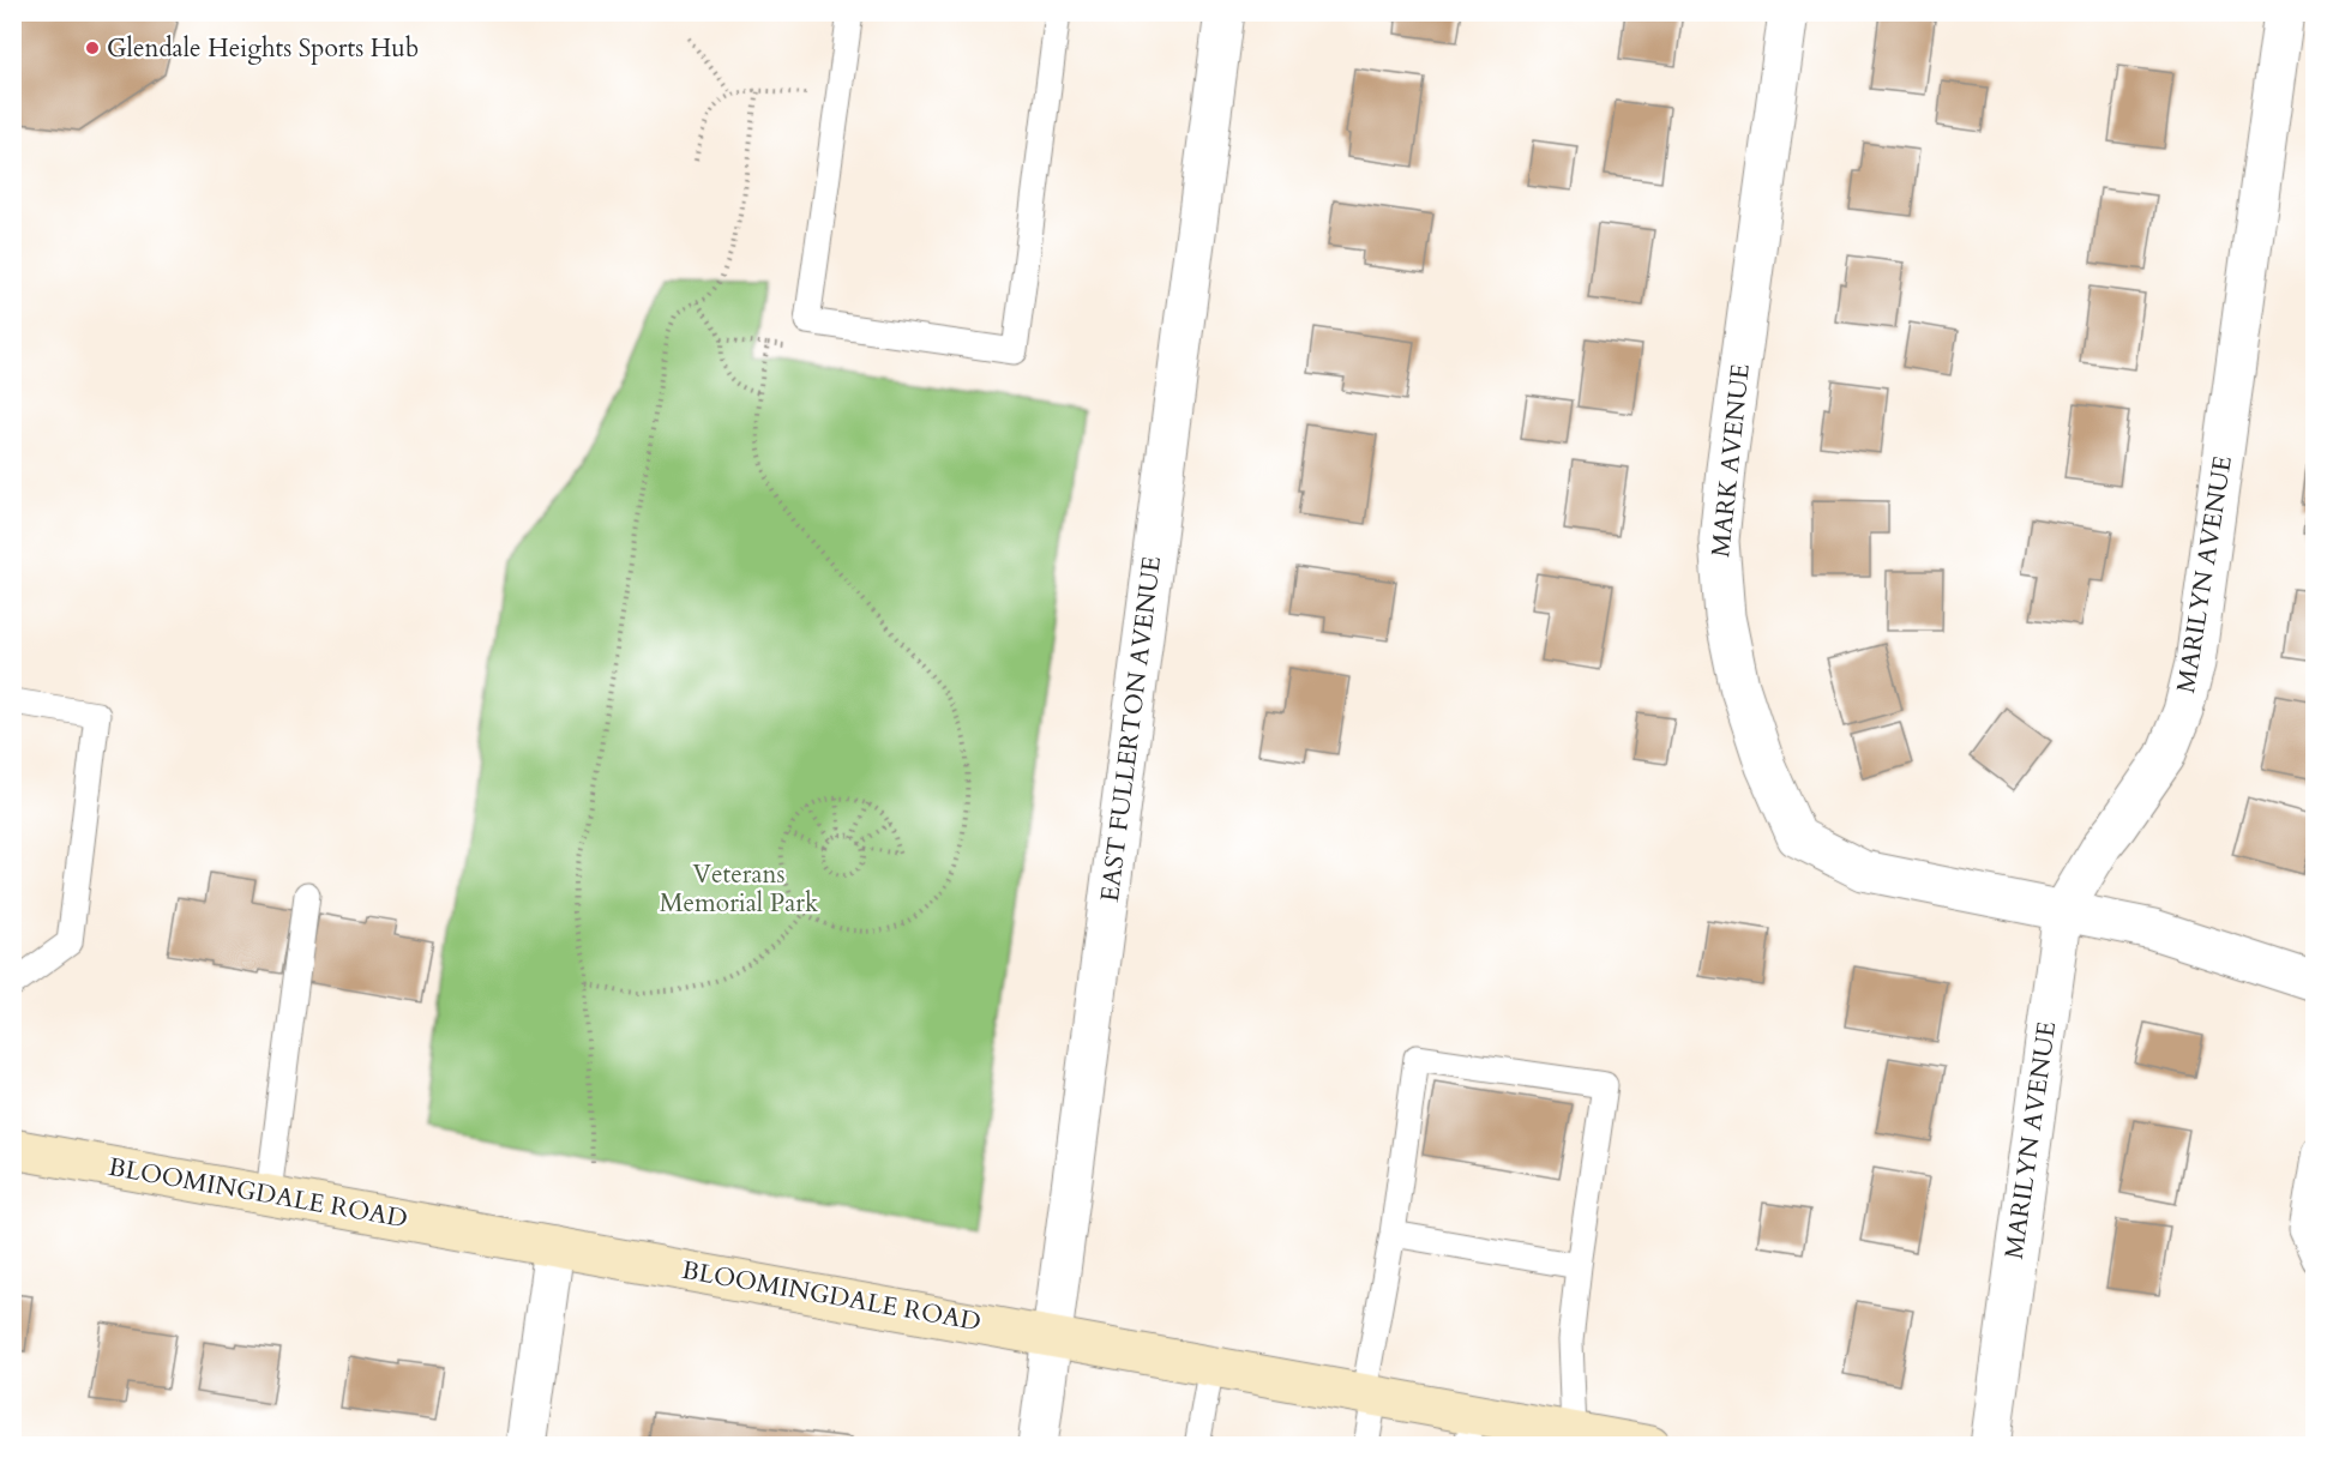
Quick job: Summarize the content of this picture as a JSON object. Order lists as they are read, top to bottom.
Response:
{
  "streets": {
    "main road": ["BLOOMINGDALE ROAD"],
    "street": ["MARK AVENUE", "MARILYN AVENUE", "EAST FULLERTON AVENUE"]
  },
  "crossings": [
    ["MARK AVENUE", "MARILYN AVENUE"],
    ["EAST FULLERTON AVENUE", "BLOOMINGDALE ROAD"]
  ],
  "parks": ["Veterans Memorial Park"],
  "places": ["Glendale Heights Sports Hub"]
}
